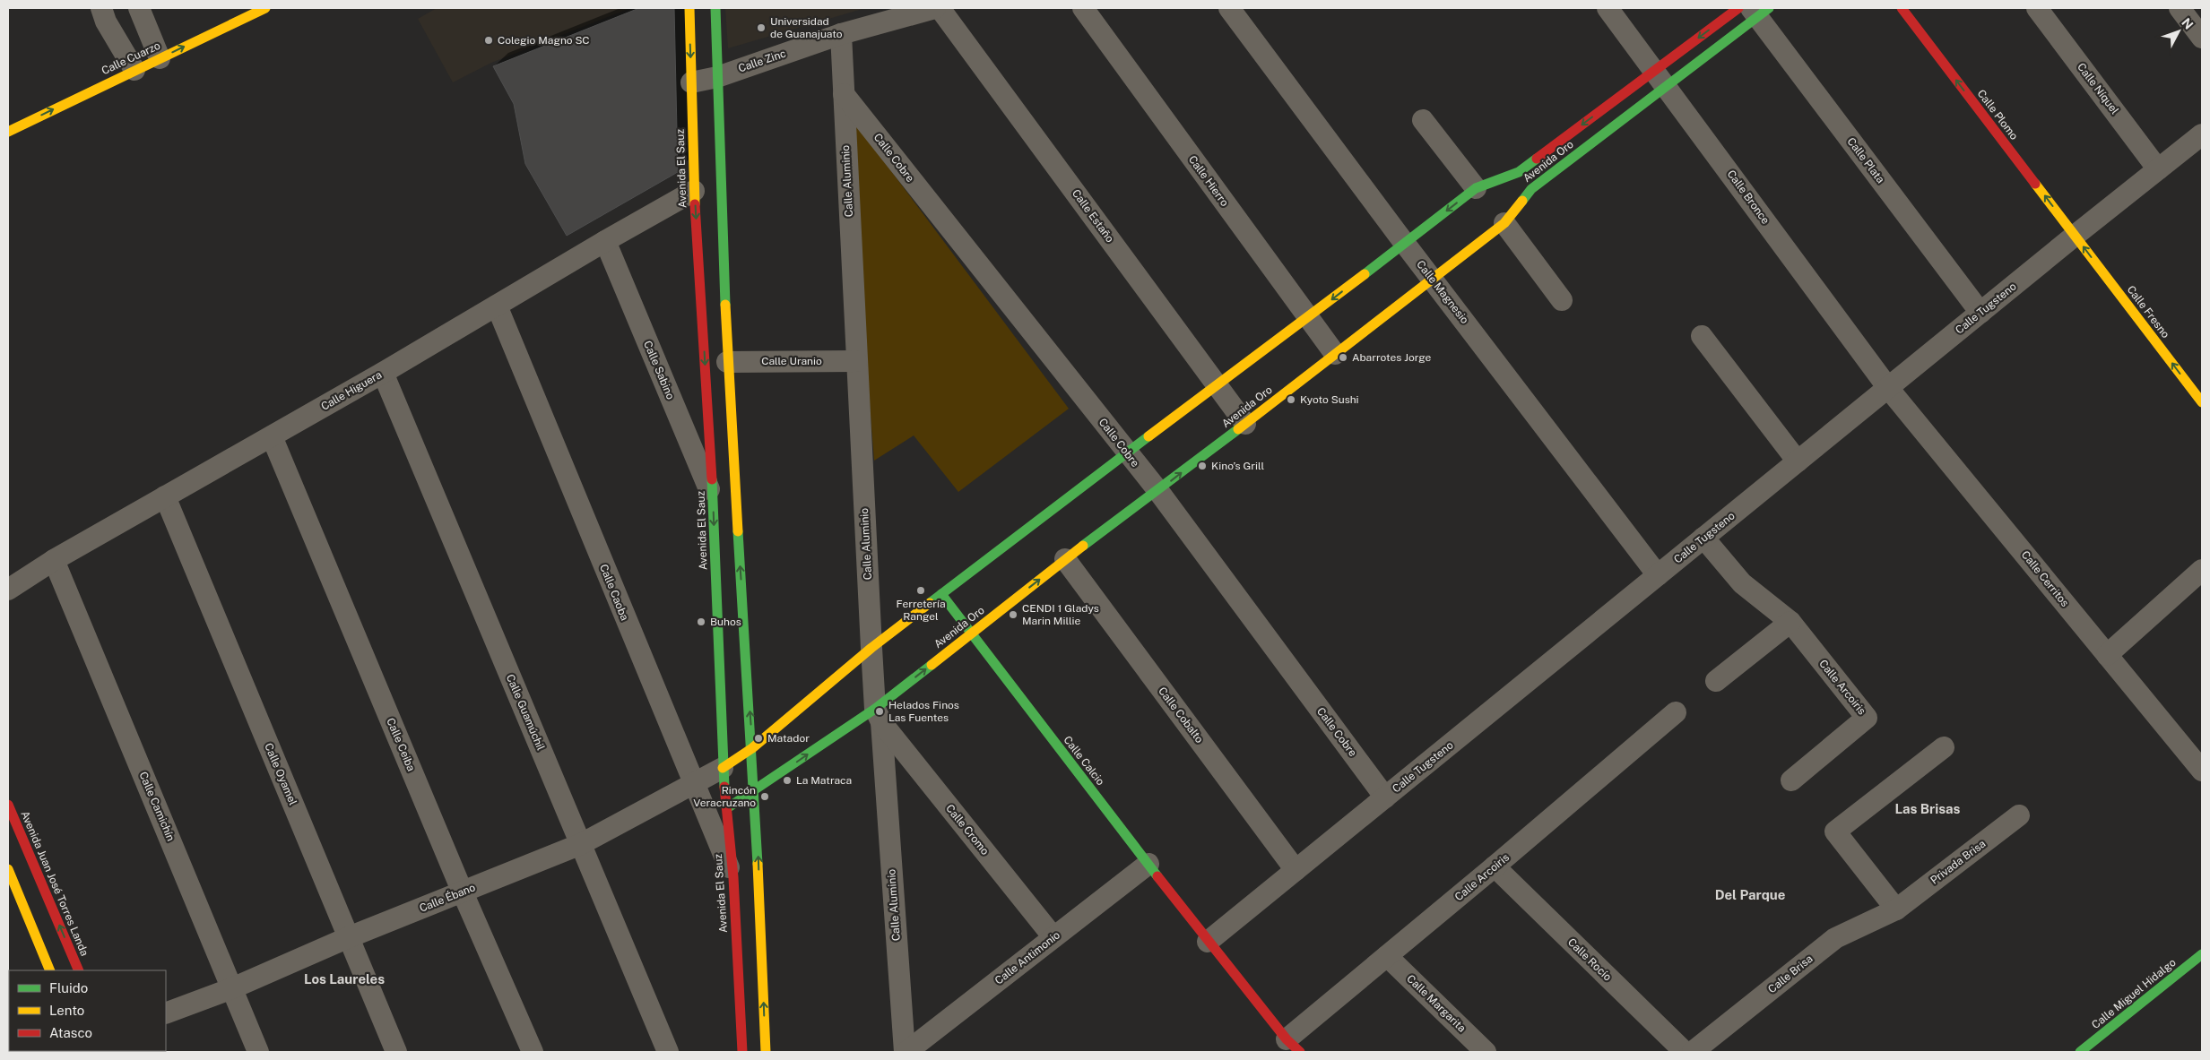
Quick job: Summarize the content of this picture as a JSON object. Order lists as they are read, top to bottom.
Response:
{
  "streets": {
    "main road": [
      "Calle Cuarzo",
      "Calle Plomo",
      "Avenida Oro",
      "Avenida El Sauz",
      "Calle Fresno",
      "Calle Calcio",
      "Avenida Juan José Torres Landa",
      "Calle Miguel Hidalgo"
    ],
    "street": [
      "Calle Zinc",
      "Calle Níquel",
      "Calle Cobre",
      "Calle Plata",
      "Calle Aluminio",
      "Calle Hierro",
      "Calle Bronce",
      "Calle Estaño",
      "Calle Magnesio",
      "Calle Tugsteno",
      "Calle Uranio",
      "Calle Sabino",
      "Calle Higuera",
      "Calle Cerritos",
      "Calle Caoba",
      "Calle Arcoiris",
      "Calle Guamúchil",
      "Calle Cobalto",
      "Calle Ceiba",
      "Calle Oyamel",
      "Calle Camichín",
      "Calle Cromo",
      "Privada Brisa",
      "Calle Ébano",
      "Calle Antimonio",
      "Calle Rocío",
      "Calle Brisa",
      "Calle Margarita"
    ]
  },
  "crossings": [
    ["Calle Zinc", "Avenida El Sauz"],
    ["Calle Zinc", "Calle Aluminio"],
    ["Calle Níquel", "Calle Tugsteno"],
    ["Calle Plomo", "Calle Tugsteno"],
    ["Calle Plomo", "Calle Fresno"],
    ["Calle Cobre", "Avenida Oro"],
    ["Calle Cobre", "Calle Aluminio"],
    ["Calle Cobre", "Calle Tugsteno"],
    ["Calle Plata", "Avenida Oro"],
    ["Calle Plata", "Calle Tugsteno"],
    ["Avenida Oro", "Avenida El Sauz"],
    ["Avenida Oro", "Calle Aluminio"],
    ["Avenida Oro", "Calle Hierro"],
    ["Avenida Oro", "Calle Bronce"],
    ["Avenida Oro", "Calle Estaño"],
    ["Avenida Oro", "Calle Magnesio"],
    ["Avenida Oro", "Calle Cobalto"],
    ["Avenida Oro", "Calle Calcio"],
    ["Avenida Oro", "Calle Cromo"],
    ["Avenida Oro", "Calle Ébano"],
    ["Avenida El Sauz", "Calle Sabino"],
    ["Avenida El Sauz", "Calle Higuera"],
    ["Avenida El Sauz", "Calle Caoba"],
    ["Avenida El Sauz", "Calle Ébano"],
    ["Calle Aluminio", "Calle Uranio"],
    ["Calle Aluminio", "Calle Cromo"],
    ["Calle Aluminio", "Calle Antimonio"],
    ["Calle Bronce", "Calle Tugsteno"],
    ["Calle Bronce", "Calle Cerritos"],
    ["Calle Magnesio", "Calle Tugsteno"],
    ["Calle Tugsteno", "Calle Fresno"],
    ["Calle Tugsteno", "Calle Cerritos"],
    ["Calle Tugsteno", "Calle Cobalto"],
    ["Calle Tugsteno", "Calle Calcio"],
    ["Calle Sabino", "Calle Higuera"],
    ["Calle Higuera", "Calle Caoba"],
    ["Calle Higuera", "Calle Guamúchil"],
    ["Calle Higuera", "Calle Ceiba"],
    ["Calle Higuera", "Calle Oyamel"],
    ["Calle Higuera", "Calle Camichín"],
    ["Calle Caoba", "Calle Ébano"],
    ["Calle Arcoiris", "Calle Calcio"],
    ["Calle Arcoiris", "Calle Rocío"],
    ["Calle Arcoiris", "Calle Margarita"],
    ["Calle Guamúchil", "Calle Ébano"],
    ["Calle Ceiba", "Calle Ébano"],
    ["Calle Calcio", "Calle Antimonio"],
    ["Calle Oyamel", "Calle Ébano"],
    ["Calle Camichín", "Calle Ébano"],
    ["Calle Cromo", "Calle Antimonio"],
    ["Privada Brisa", "Calle Brisa"]
  ],
  "one_way": ["Calle Cuarzo", "Calle Plomo", "Calle Fresno"],
  "districts": ["Las Brisas", "Del Parque", "Los Laureles"],
  "places": [
    "Universidad de Guanajuato",
    "Colegio Magno SC",
    "Abarrotes Jorge",
    "Kyoto Sushi",
    "Kino’s Grill",
    "Ferretería Rangel",
    "CENDI 1 Gladys Marin Millie",
    "Buhos",
    "Helados Finos Las Fuentes",
    "Matador",
    "La Matraca",
    "Rincón Veracruzano"
  ],
  "legend": ["Fluido", "Lento", "Atasco"],
  "north": "top right"
}
